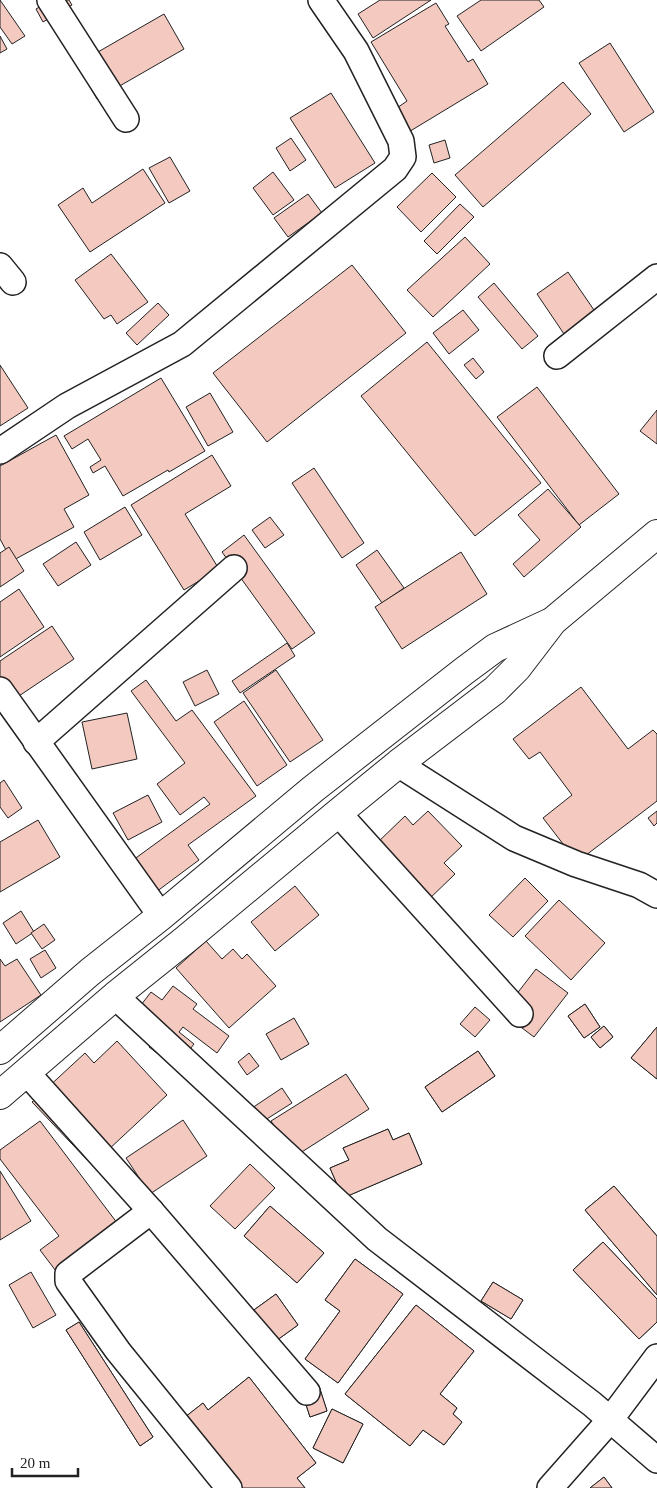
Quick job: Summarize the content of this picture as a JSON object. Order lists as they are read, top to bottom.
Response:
{
  "scale_bar": "20 m"
}
